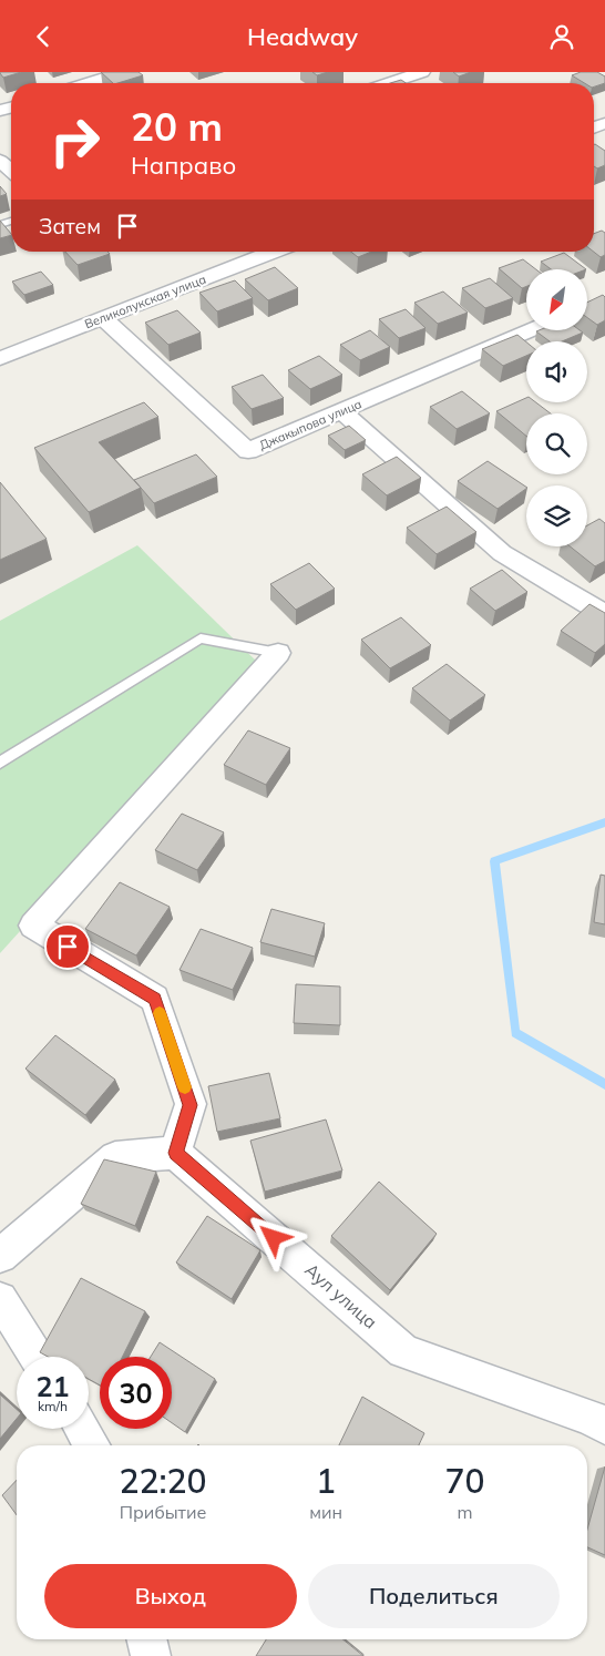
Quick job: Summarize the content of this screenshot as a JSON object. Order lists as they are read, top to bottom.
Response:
{
  "streets": {
    "street": ["Великолукская улица", "Джакыпова улица", "Аул улица"]
  },
  "crossings": [
    ["Великолукская улица", "Джакыпова улица"]
  ],
  "north": "bottom left",
  "page": {
    "header": "Headway",
    "turn": ["20 m", "Направо"],
    "then": "Затем",
    "speed": "21 km/h",
    "limit": "30",
    "eta": [
      "22:20",
      "Прибытие",
      "1",
      "мин",
      "70",
      "m"
    ],
    "buttons": ["Выход", "Поделиться"]
  }
}
